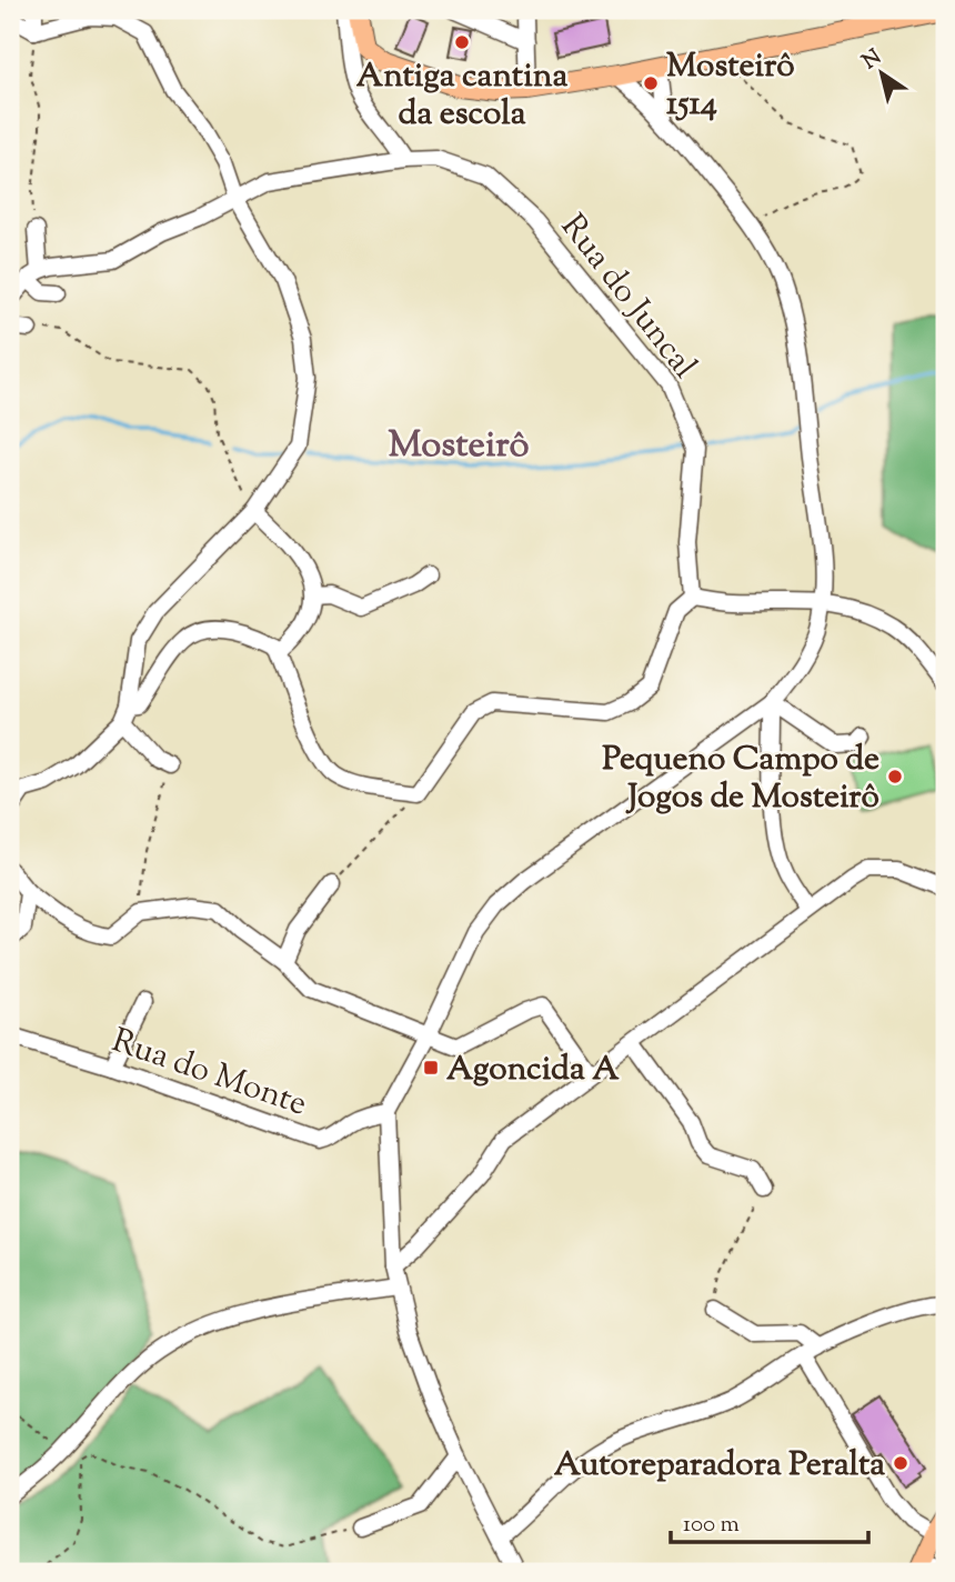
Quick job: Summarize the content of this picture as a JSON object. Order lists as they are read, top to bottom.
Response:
{
  "streets": {
    "street": ["Rua do Juncal", "Rua do Monte"]
  },
  "districts": ["Mosteirô"],
  "places": {
    "other": [
      "Antiga cantina da escola",
      "Mosteirô 1514",
      "Pequeno Campo de Jogos de Mosteirô",
      "Autoreparadora Peralta"
    ],
    "transit": ["Agoncida A"]
  },
  "scale_bar": "100 m",
  "north": "top left"
}
